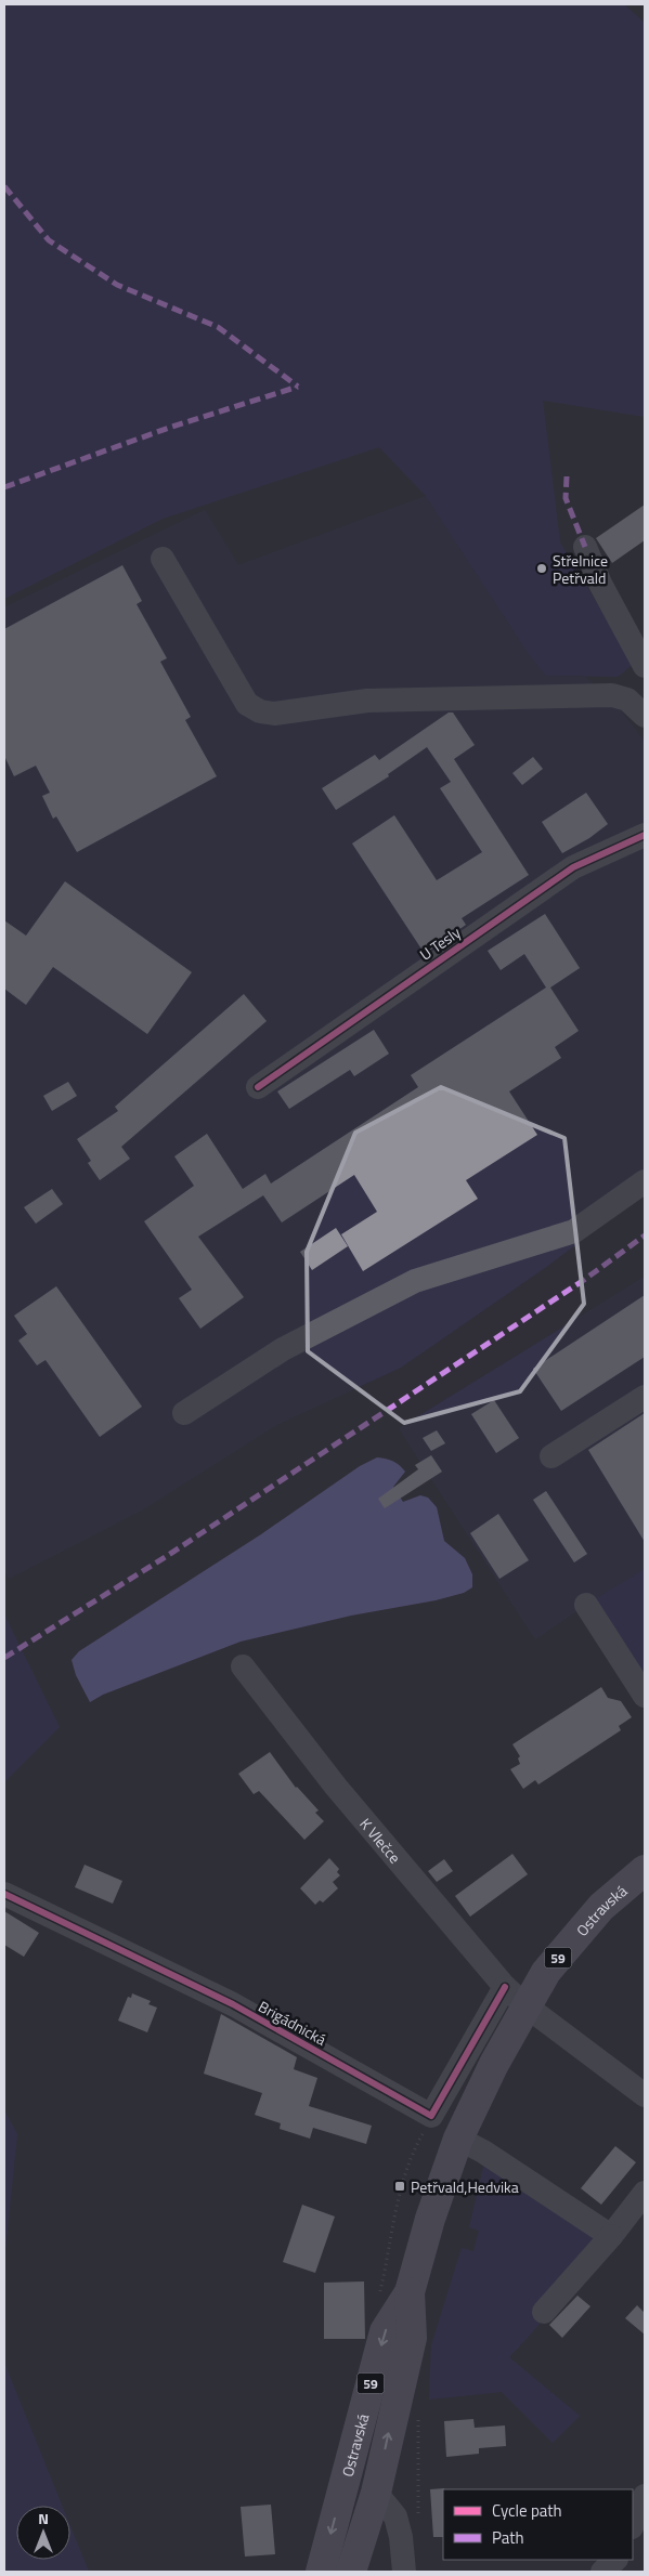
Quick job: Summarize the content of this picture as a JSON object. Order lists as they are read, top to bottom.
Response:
{
  "streets": {
    "main road": ["Ostravská", "59"],
    "street": ["U Tesly", "K Vlečce", "Brigádnická"]
  },
  "crossings": [
    ["K Vlečce", "Ostravská"],
    ["K Vlečce", "Brigádnická"],
    ["Ostravská", "Brigádnická"]
  ],
  "places": {
    "other": ["Střelnice Petřvald"],
    "transit": ["Petřvald,Hedvika"]
  },
  "legend": ["Cycle path", "Path"],
  "north": "top"
}
